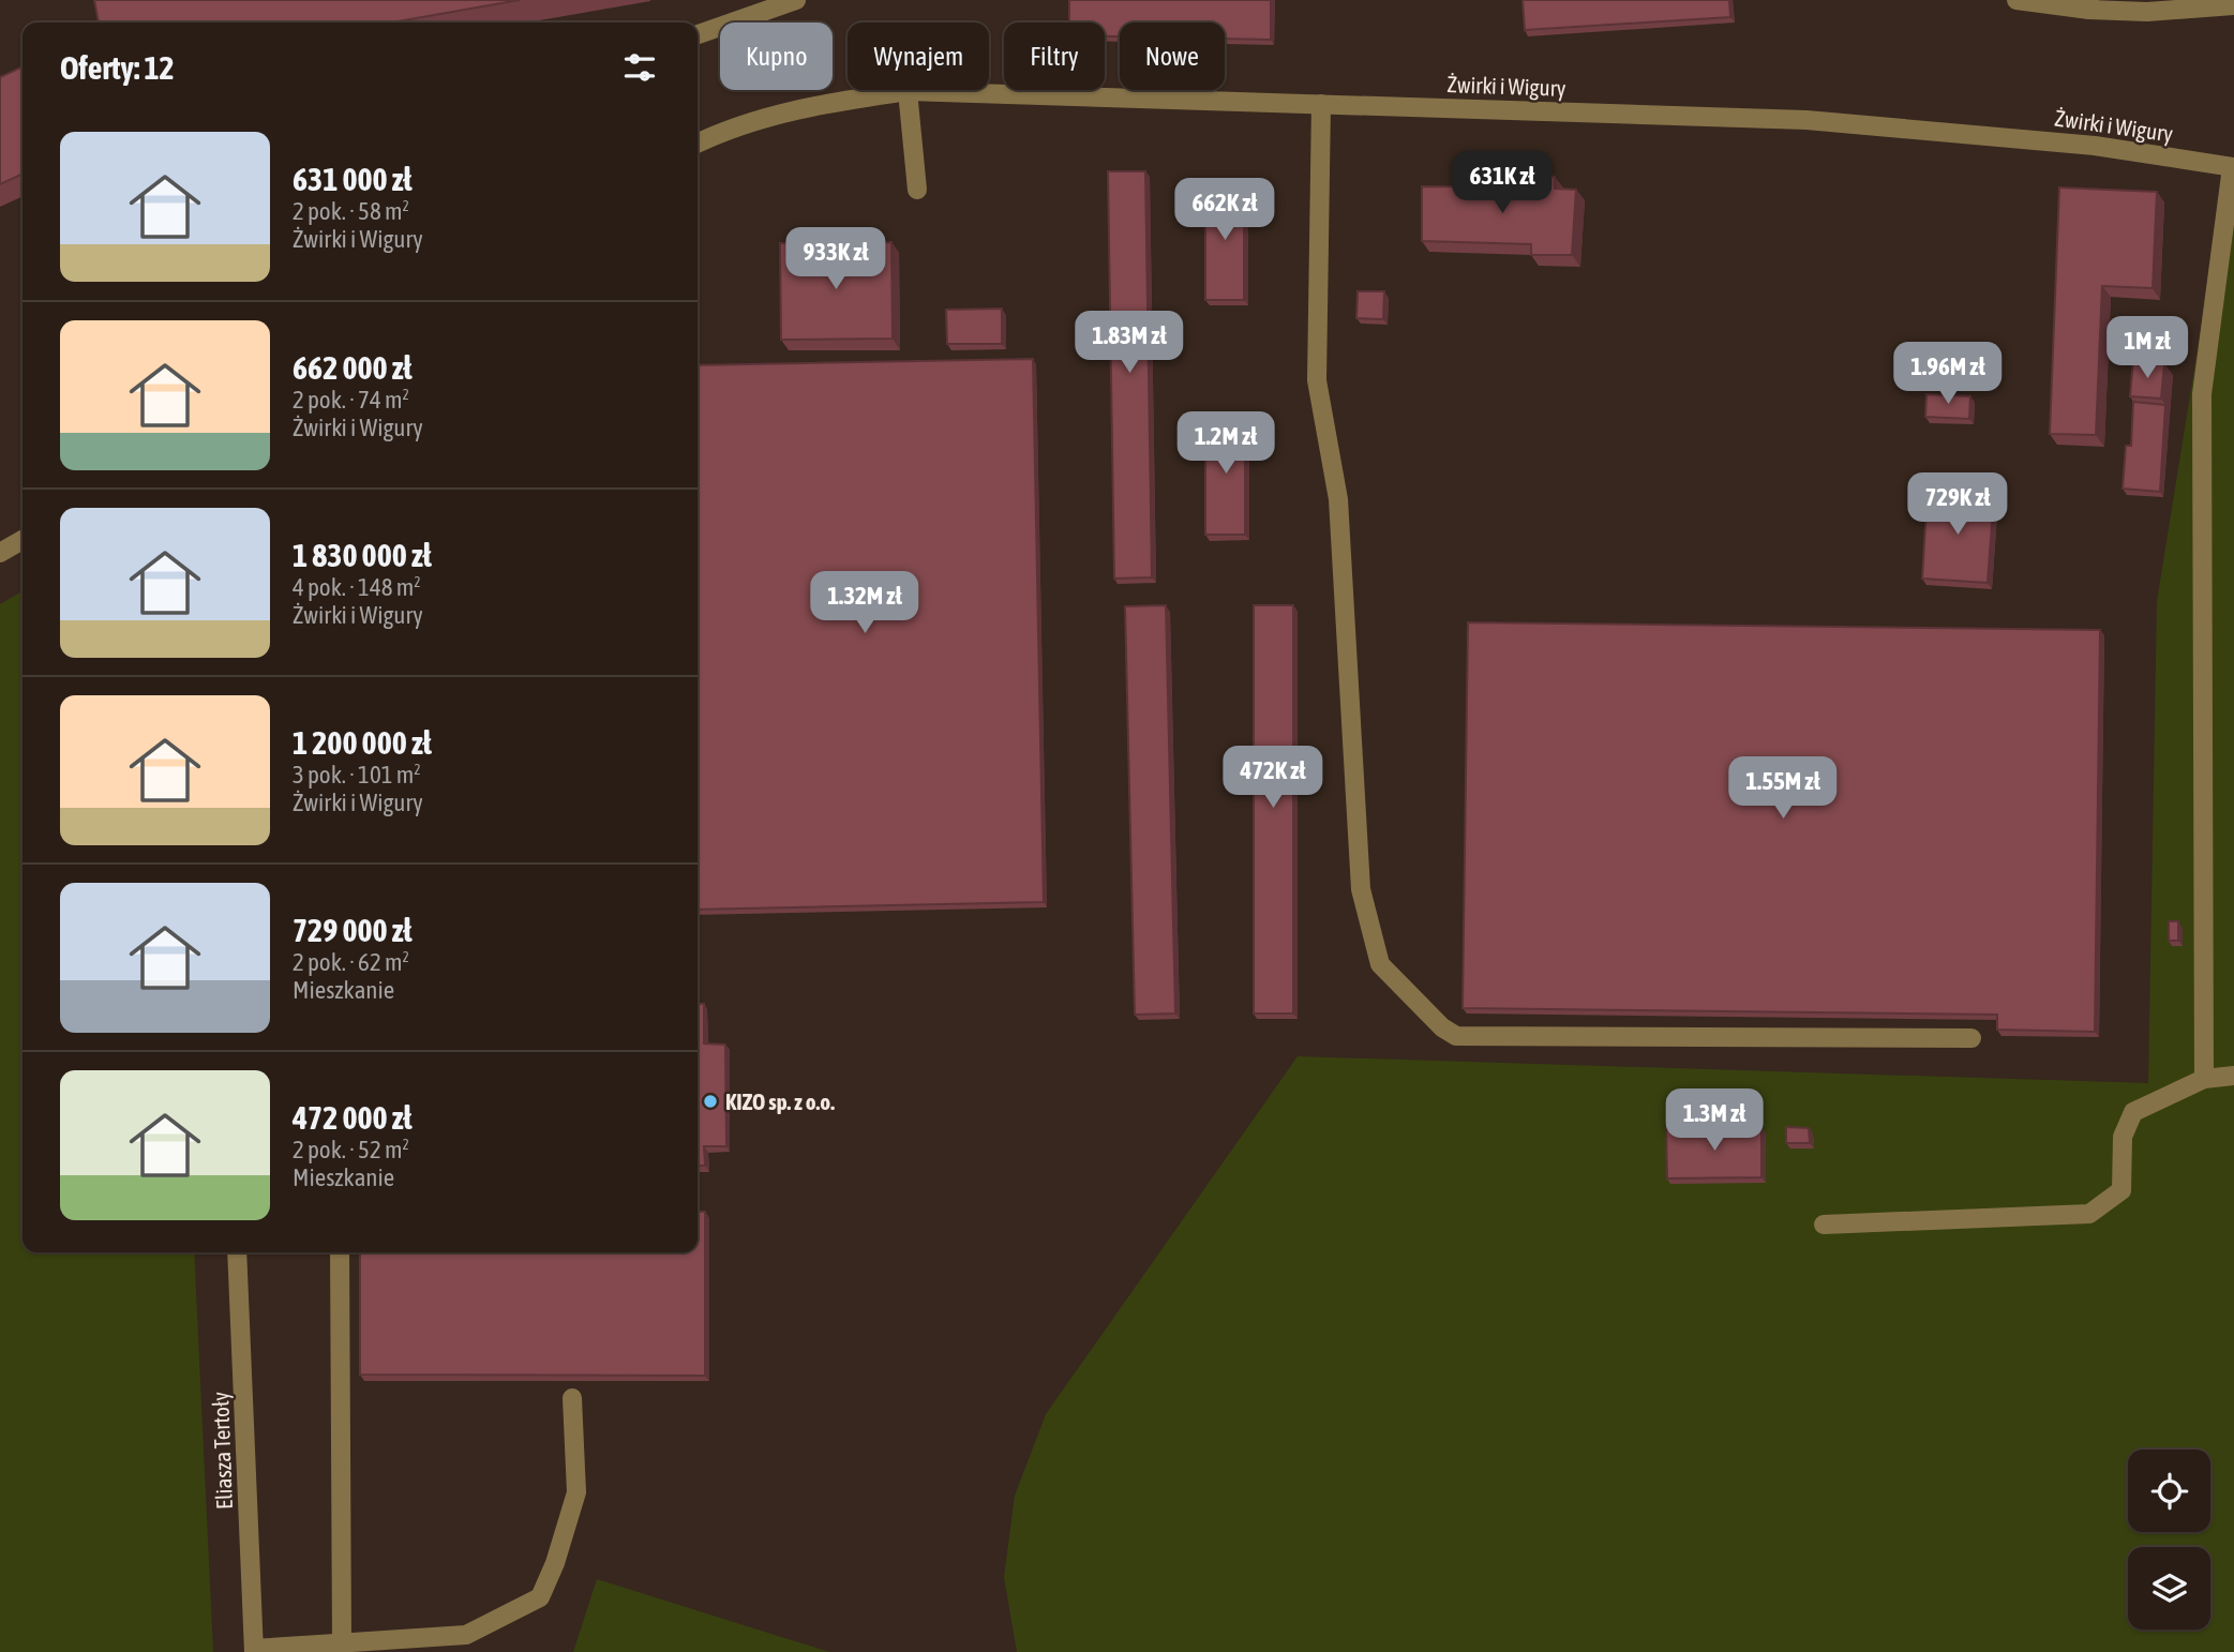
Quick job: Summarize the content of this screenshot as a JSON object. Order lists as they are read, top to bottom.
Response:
{
  "streets": {
    "street": ["Żwirki i Wigury", "Eliasza Tertoły"]
  },
  "places": ["KIZO sp. z o.o."],
  "page": {
    "chip": [
      "Kupno",
      "Wynajem",
      "Filtry",
      "Nowe"
    ],
    "heading": "Oferty: 12",
    "list": [
      {
        "name": "631 000 zł",
        "note": "2 pok. · 58 m² · Żwirki i Wigury"
      },
      {
        "name": "662 000 zł",
        "note": "2 pok. · 74 m² · Żwirki i Wigury"
      },
      {
        "name": "1 830 000 zł",
        "note": "4 pok. · 148 m² · Żwirki i Wigury"
      },
      {
        "name": "1 200 000 zł",
        "note": "3 pok. · 101 m² · Żwirki i Wigury"
      },
      {
        "name": "729 000 zł",
        "note": "2 pok. · 62 m² · Mieszkanie"
      },
      {
        "name": "472 000 zł",
        "note": "2 pok. · 52 m² · Mieszkanie"
      }
    ],
    "price": [
      "631K zł",
      "662K zł",
      "933K zł",
      "1.83M zł",
      "1M zł",
      "1.96M zł",
      "1.2M zł",
      "729K zł",
      "1.32M zł",
      "472K zł",
      "1.55M zł",
      "1.3M zł"
    ]
  }
}
